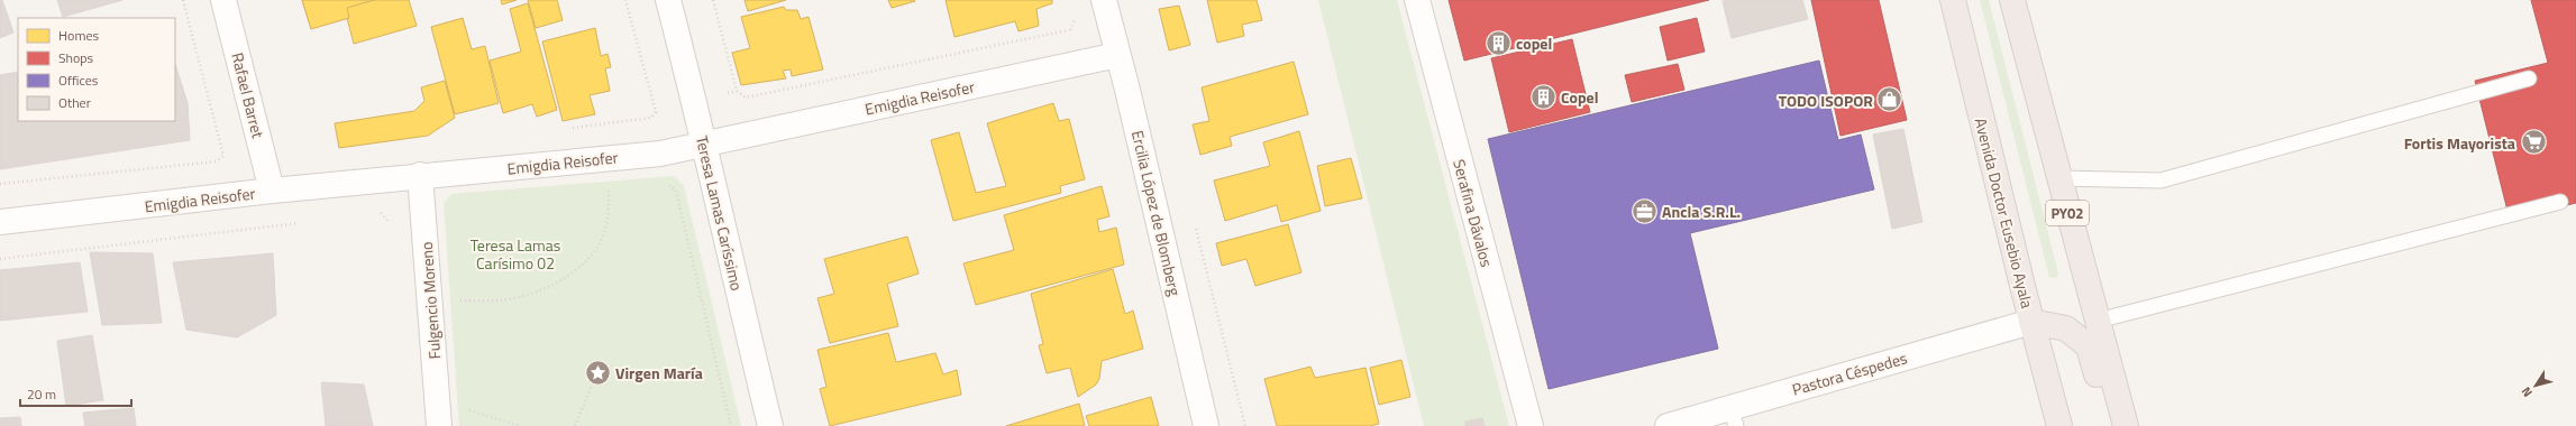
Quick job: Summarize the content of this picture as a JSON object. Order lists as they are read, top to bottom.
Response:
{
  "streets": {
    "highway": ["Avenida Doctor Eusebio Ayala", "PY02"],
    "street": [
      "Rafael Barret",
      "Emigdia Reisofer",
      "Teresa Lamas Caríssimo",
      "Ercilia López de Blomberg",
      "Serafina Dávalos",
      "Fulgencio Moreno",
      "Pastora Céspedes"
    ]
  },
  "crossings": [
    ["Rafael Barret", "Emigdia Reisofer"],
    ["Emigdia Reisofer", "Teresa Lamas Caríssimo"],
    ["Emigdia Reisofer", "Ercilia López de Blomberg"],
    ["Emigdia Reisofer", "Fulgencio Moreno"],
    ["Avenida Doctor Eusebio Ayala", "Pastora Céspedes"]
  ],
  "parks": ["Teresa Lamas Carísimo 02"],
  "places": {
    "building": ["copel", "Copel"],
    "shop": ["TODO ISOPOR"],
    "supermarket": ["Fortis Mayorista"],
    "office": ["Ancla S.R.L."],
    "place": ["Virgen María"]
  },
  "legend": [
    "Homes",
    "Shops",
    "Offices",
    "Other"
  ],
  "scale_bar": "20 m",
  "north": "bottom left"
}
